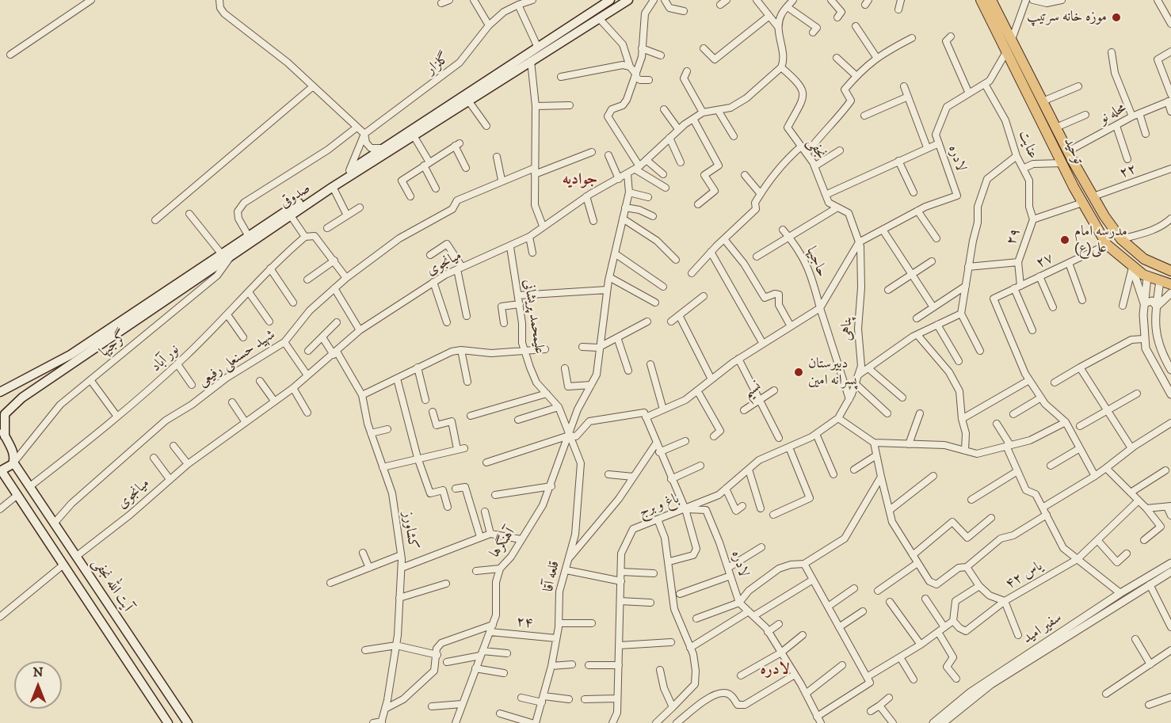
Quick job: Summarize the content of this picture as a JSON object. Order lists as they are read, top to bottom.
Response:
{
  "streets": {
    "main road": ["توحید", "صدوقی", "آیت الله نجفی"],
    "street": [
      "گلزار",
      "محله نو",
      "عنایت",
      "نجفی",
      "لادره",
      "۲۲",
      "۲۹",
      "۲۷",
      "حاجیها",
      "میانجوی",
      "علیمحمد پریشانی",
      "پناهی",
      "گرجیها",
      "نور آباد",
      "شهید حسنعلی رفیعی",
      "نسیم",
      "باغ و برج",
      "کشاورز",
      "آهنگرها",
      "یاس ۴۲",
      "قلعه آقا",
      "۲۴",
      "سفیر امید"
    ]
  },
  "crossings": [
    ["محله نو", "توحید"],
    ["عنایت", "لادره"],
    ["عنایت", "۲۹"],
    ["نجفی", "لادره"],
    ["نجفی", "میانجوی"],
    ["نجفی", "پناهی"],
    ["توحید", "لادره"],
    ["توحید", "۲۲"],
    ["توحید", "۲۹"],
    ["توحید", "۲۷"],
    ["لادره", "پناهی"],
    ["لادره", "باغ و برج"],
    ["صدوقی", "گرجیها"],
    ["۲۹", "۲۷"],
    ["میانجوی", "علیمحمد پریشانی"],
    ["میانجوی", "کشاورز"],
    ["میانجوی", "آهنگرها"],
    ["میانجوی", "آیت الله نجفی"],
    ["علیمحمد پریشانی", "آهنگرها"],
    ["علیمحمد پریشانی", "قلعه آقا"],
    ["پناهی", "باغ و برج"],
    ["گرجیها", "آیت الله نجفی"],
    ["نور آباد", "آیت الله نجفی"],
    ["شهید حسنعلی رفیعی", "آیت الله نجفی"],
    ["آهنگرها", "قلعه آقا"],
    ["آهنگرها", "۲۴"],
    ["قلعه آقا", "۲۴"]
  ],
  "districts": ["جوادیه", "لادره"],
  "places": ["موزه خانه سرتیپ", "مدرسه امام علی(ع)", "دبیرستان پسرانه امین"],
  "north": "top"
}
